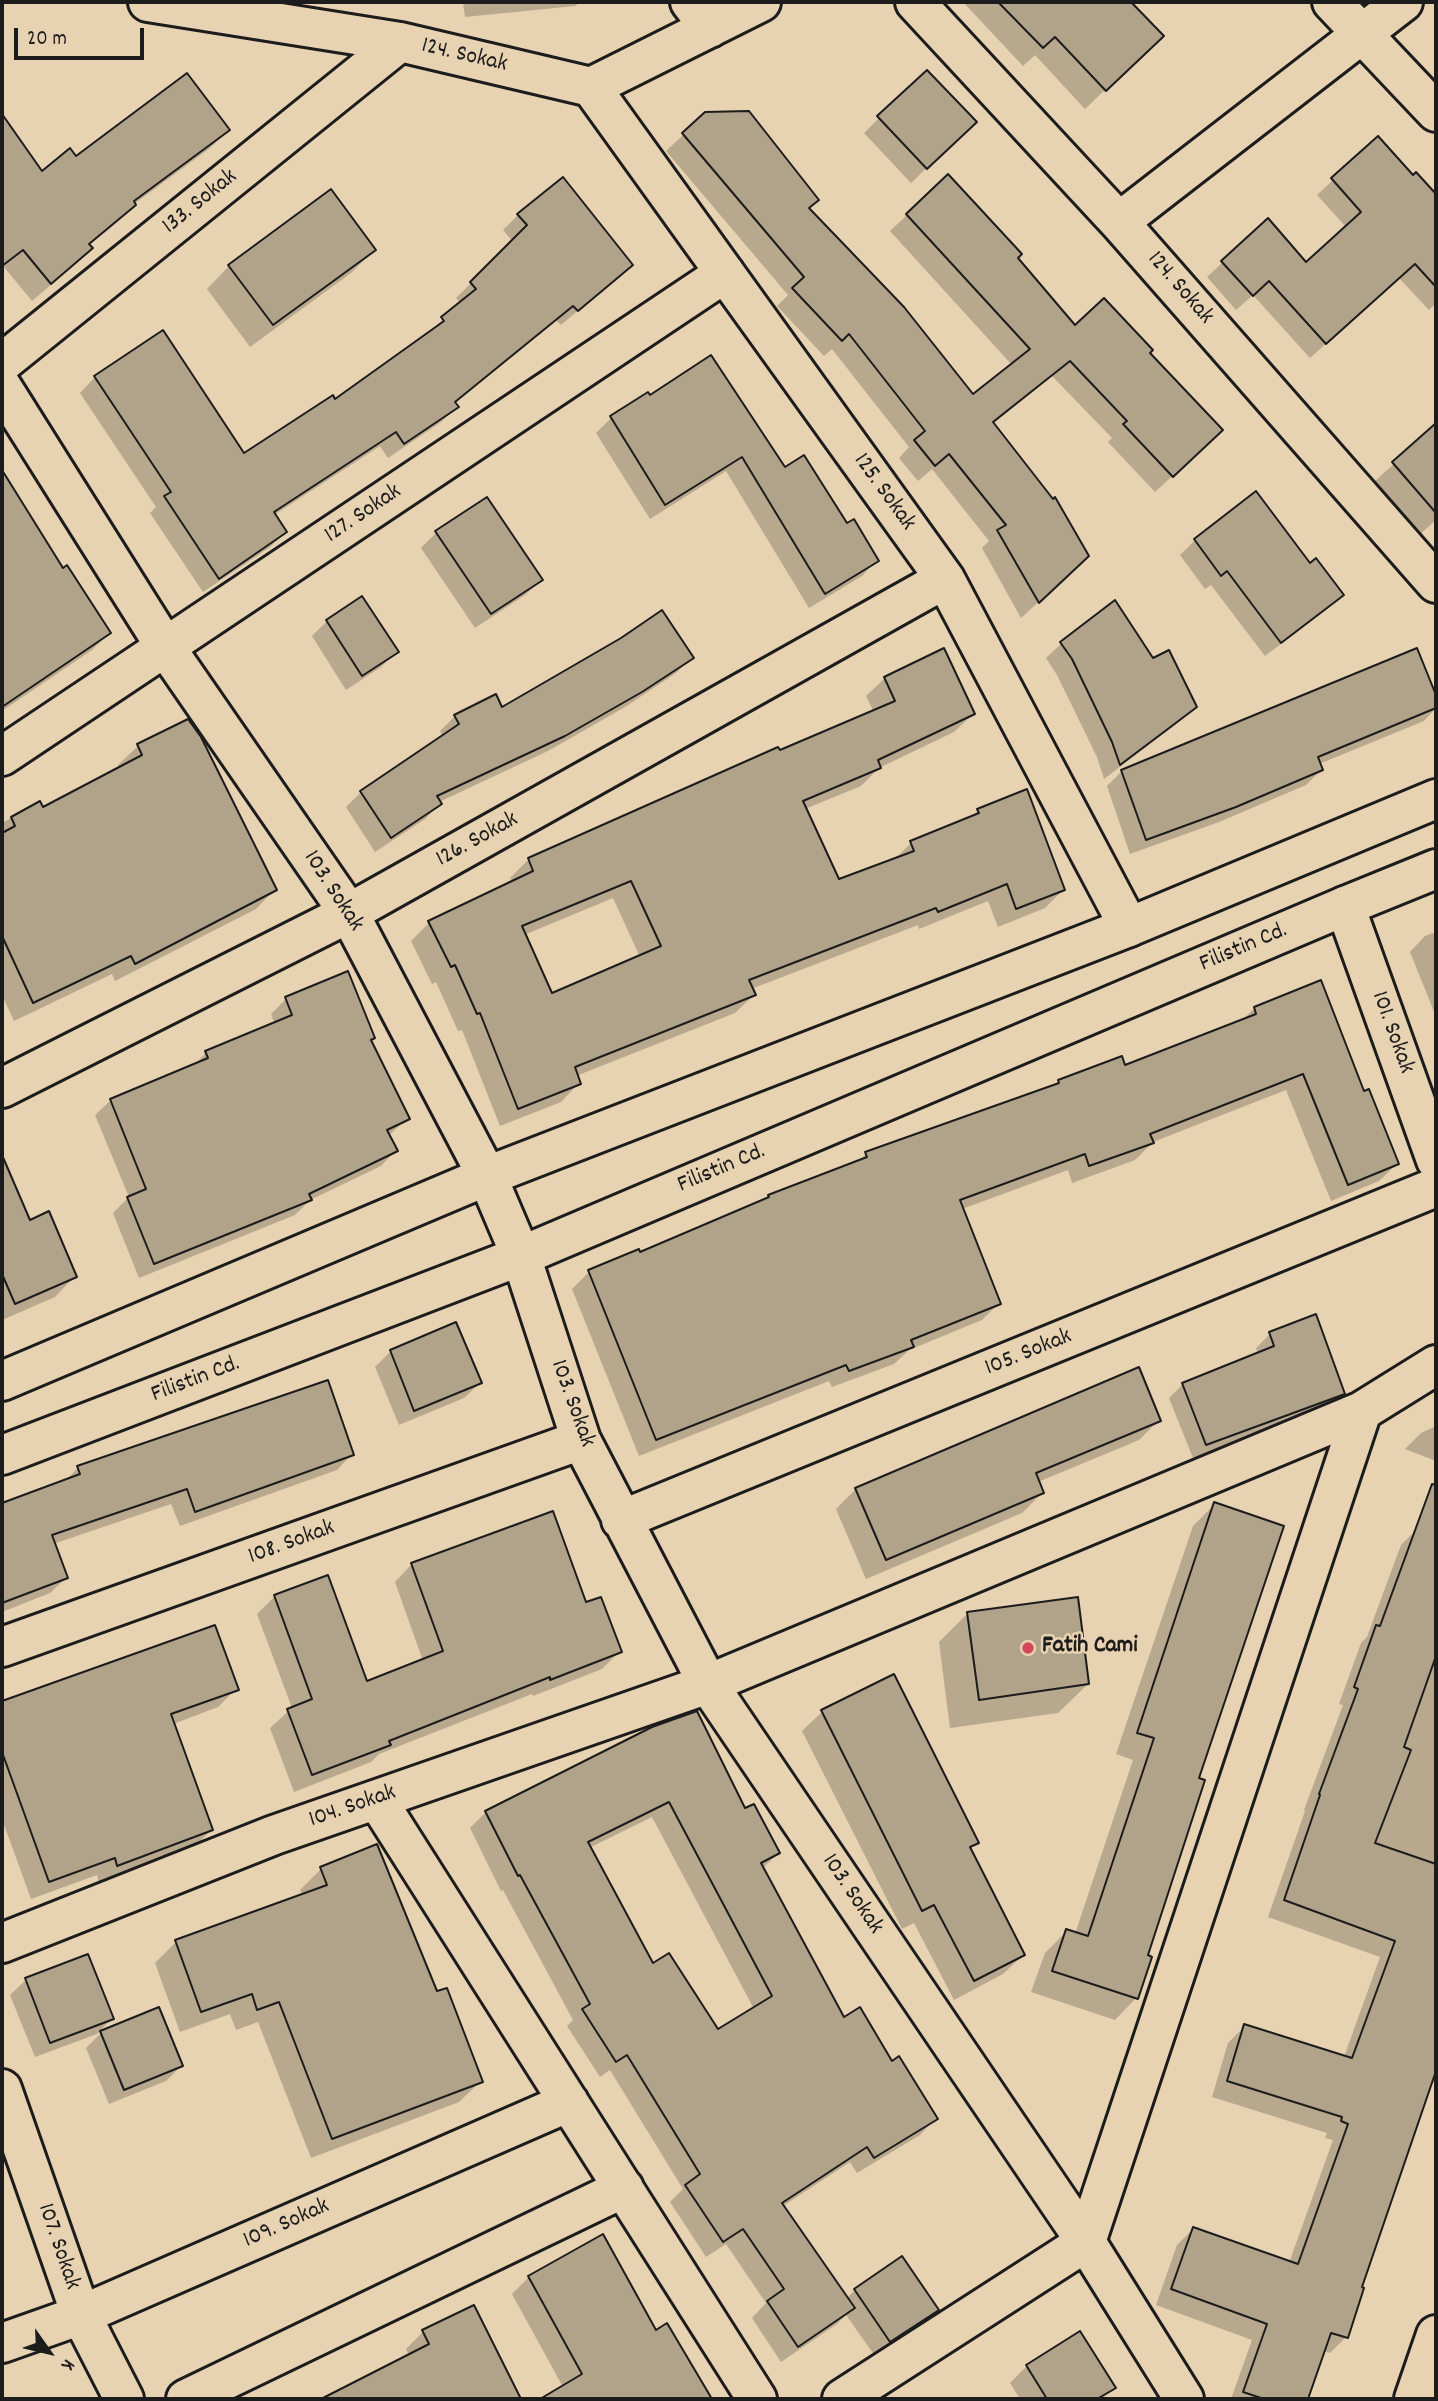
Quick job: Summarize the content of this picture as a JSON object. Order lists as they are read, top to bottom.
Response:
{
  "streets": {
    "street": [
      "124. Sokak",
      "133. Sokak",
      "125. Sokak",
      "127. Sokak",
      "126. Sokak",
      "103. Sokak",
      "Filistin Cd.",
      "101. Sokak",
      "105. Sokak",
      "108. Sokak",
      "104. Sokak",
      "109. Sokak",
      "107. Sokak"
    ]
  },
  "crossings": [
    ["124. Sokak", "133. Sokak"],
    ["124. Sokak", "125. Sokak"],
    ["125. Sokak", "127. Sokak"],
    ["125. Sokak", "126. Sokak"],
    ["127. Sokak", "103. Sokak"],
    ["126. Sokak", "103. Sokak"],
    ["103. Sokak", "Filistin Cd."],
    ["103. Sokak", "105. Sokak"],
    ["103. Sokak", "108. Sokak"],
    ["103. Sokak", "104. Sokak"],
    ["Filistin Cd.", "101. Sokak"],
    ["109. Sokak", "107. Sokak"]
  ],
  "places": ["Fatih Cami"],
  "scale_bar": "20 m",
  "north": "bottom right"
}
